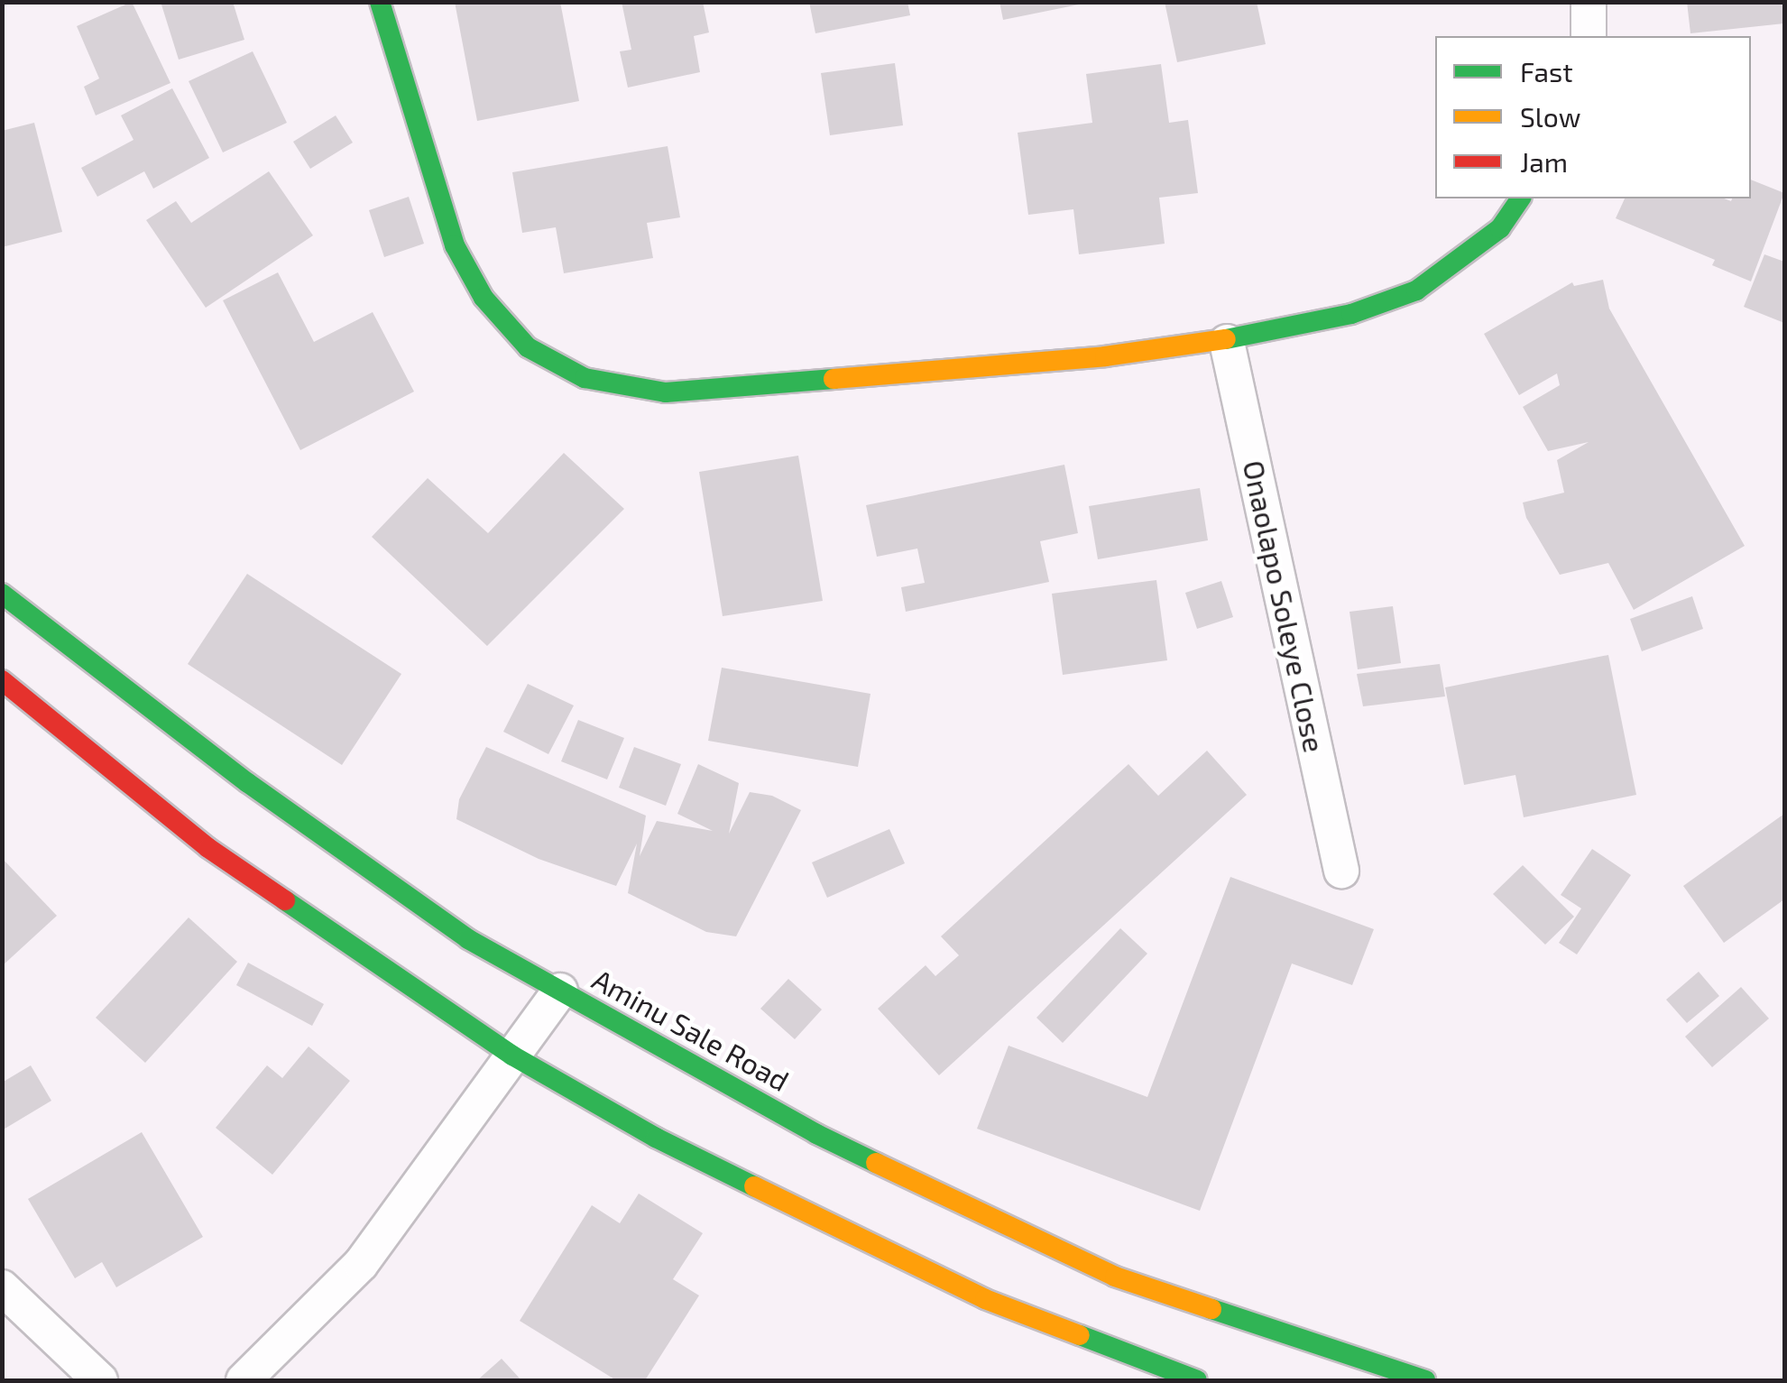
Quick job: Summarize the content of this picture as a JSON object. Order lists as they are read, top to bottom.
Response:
{
  "streets": {
    "street": ["Onaolapo Soleye Close", "Aminu Sale Road"]
  },
  "legend": ["Fast", "Slow", "Jam"]
}
